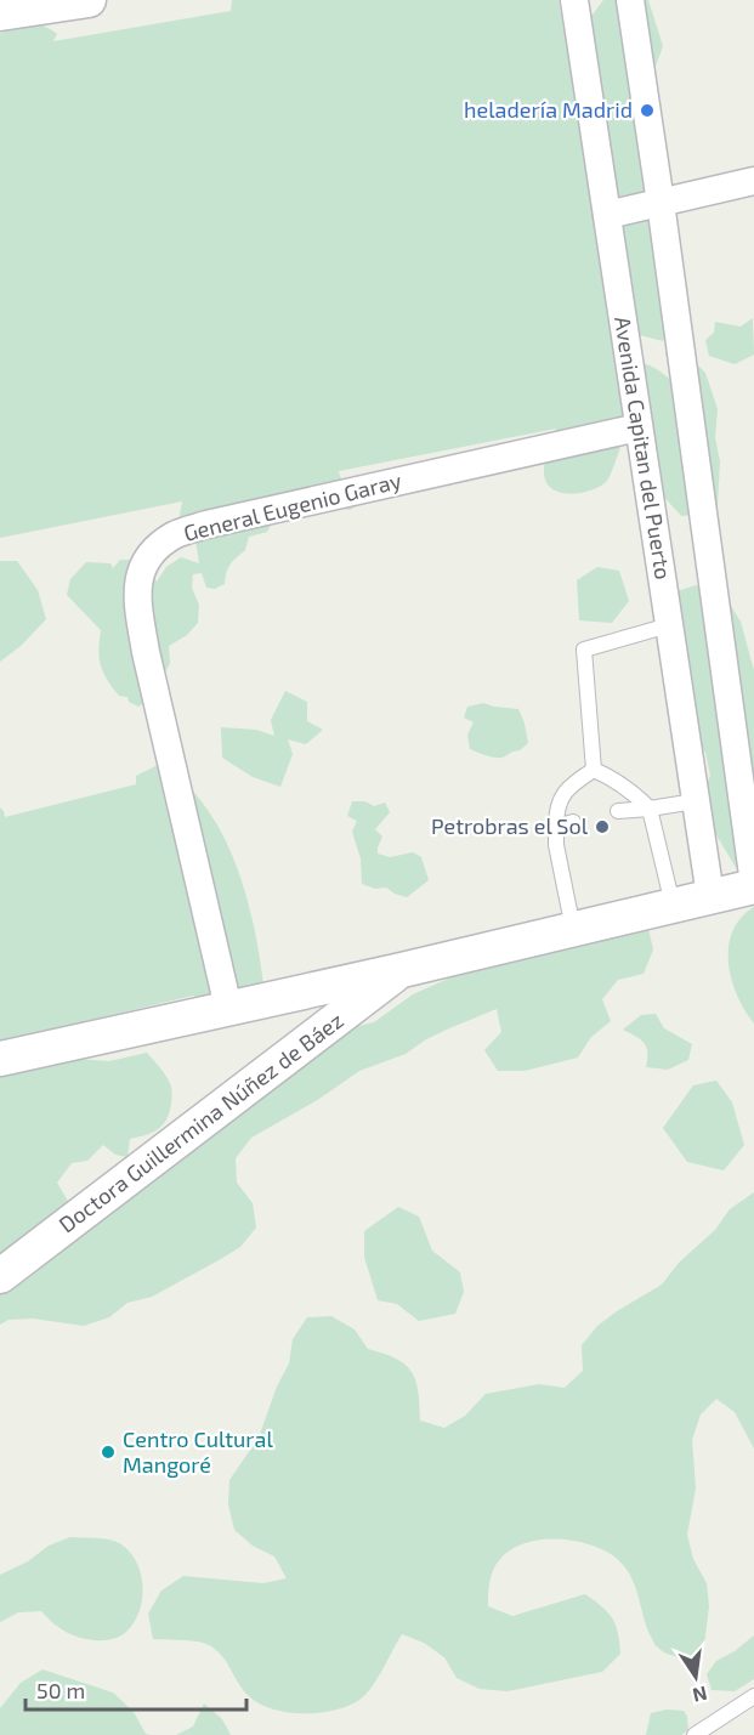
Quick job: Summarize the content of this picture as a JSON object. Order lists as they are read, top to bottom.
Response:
{
  "streets": {
    "street": ["Avenida Capitan del Puerto", "General Eugenio Garay", "Doctora Guillermina Núñez de Báez"]
  },
  "crossings": [
    ["Avenida Capitan del Puerto", "General Eugenio Garay"]
  ],
  "places": ["heladería Madrid", "Petrobras el Sol", "Centro Cultural Mangoré"],
  "scale_bar": "50 m",
  "north": "bottom"
}
